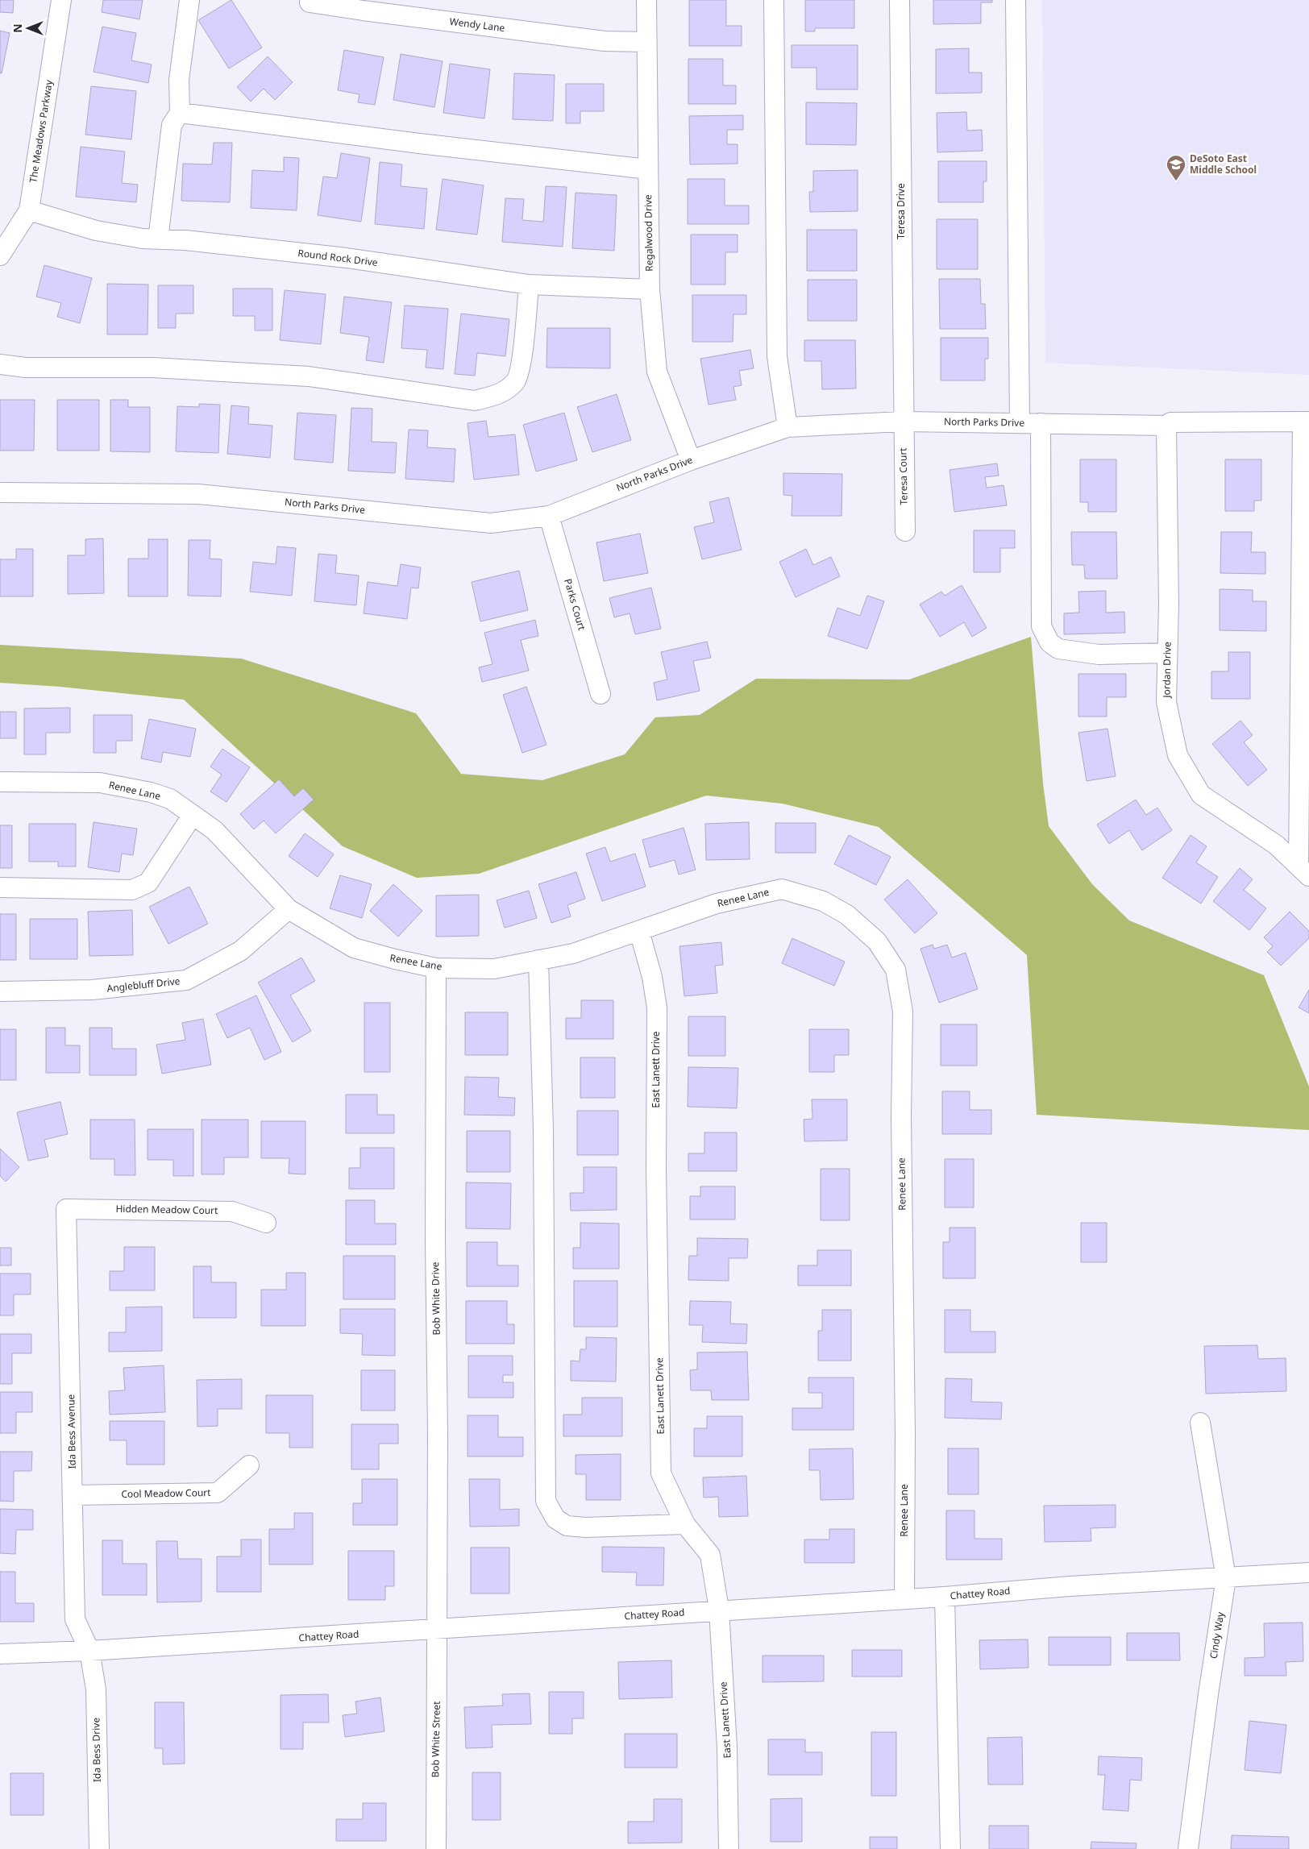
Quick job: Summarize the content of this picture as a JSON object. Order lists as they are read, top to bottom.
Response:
{
  "streets": {
    "street": [
      "Wendy Lane",
      "The Meadows Parkway",
      "Teresa Drive",
      "Regalwood Drive",
      "Round Rock Drive",
      "North Parks Drive",
      "Teresa Court",
      "Parks Court",
      "Jordan Drive",
      "Renee Lane",
      "Anglebluff Drive",
      "East Lanett Drive",
      "Hidden Meadow Court",
      "Bob White Drive",
      "Ida Bess Avenue",
      "Cool Meadow Court",
      "Chattey Road",
      "Cindy Way",
      "Bob White Street",
      "Ida Bess Drive"
    ]
  },
  "crossings": [
    ["Wendy Lane", "Regalwood Drive"],
    ["The Meadows Parkway", "Round Rock Drive"],
    ["Teresa Drive", "North Parks Drive"],
    ["Teresa Drive", "Teresa Court"],
    ["Regalwood Drive", "Round Rock Drive"],
    ["Regalwood Drive", "North Parks Drive"],
    ["North Parks Drive", "Teresa Court"],
    ["North Parks Drive", "Parks Court"],
    ["North Parks Drive", "Jordan Drive"],
    ["Renee Lane", "Anglebluff Drive"],
    ["Renee Lane", "East Lanett Drive"],
    ["Renee Lane", "Bob White Drive"],
    ["Renee Lane", "Chattey Road"],
    ["East Lanett Drive", "Chattey Road"],
    ["Hidden Meadow Court", "Ida Bess Avenue"],
    ["Bob White Drive", "Chattey Road"],
    ["Bob White Drive", "Bob White Street"],
    ["Ida Bess Avenue", "Cool Meadow Court"],
    ["Ida Bess Avenue", "Chattey Road"],
    ["Ida Bess Avenue", "Ida Bess Drive"],
    ["Chattey Road", "Cindy Way"],
    ["Chattey Road", "Bob White Street"],
    ["Chattey Road", "Ida Bess Drive"]
  ],
  "places": {
    "school or university": ["DeSoto East Middle School"]
  },
  "north": "left"
}
